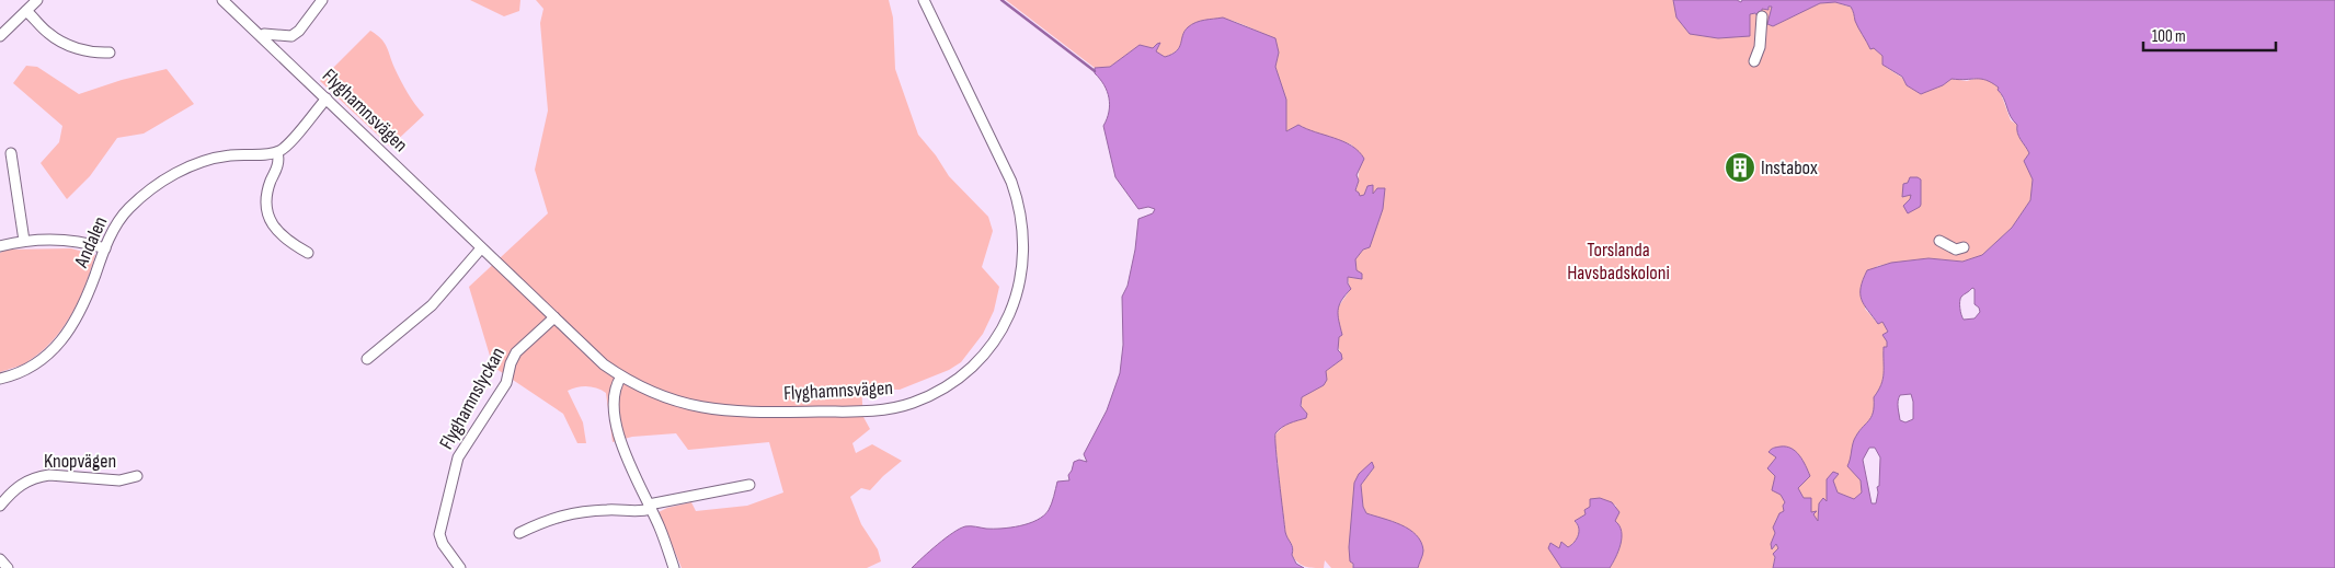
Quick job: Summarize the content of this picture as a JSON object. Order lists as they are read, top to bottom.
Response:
{
  "streets": {
    "street": [
      "Flyghamnsvägen",
      "Andalen",
      "Flyghamnslyckan",
      "Knopvägen"
    ]
  },
  "crossings": [
    ["Flyghamnsvägen", "Flyghamnslyckan"]
  ],
  "parks": ["Torslanda Havsbadskoloni"],
  "places": {
    "building": ["Instabox"]
  },
  "scale_bar": "100 m"
}
